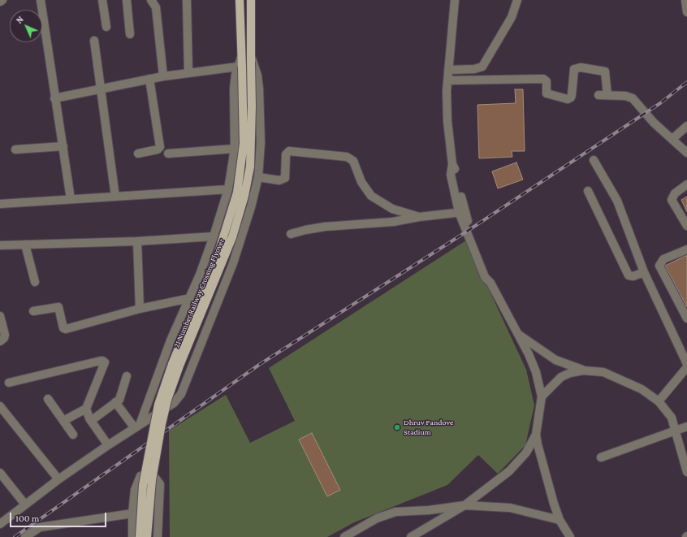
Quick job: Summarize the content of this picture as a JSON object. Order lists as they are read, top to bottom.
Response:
{
  "streets": {
    "main road": ["21 Number Railway Crossing Flyover"]
  },
  "places": ["Dhruv Pandove Stadium"],
  "scale_bar": "100 m",
  "north": "top left"
}
